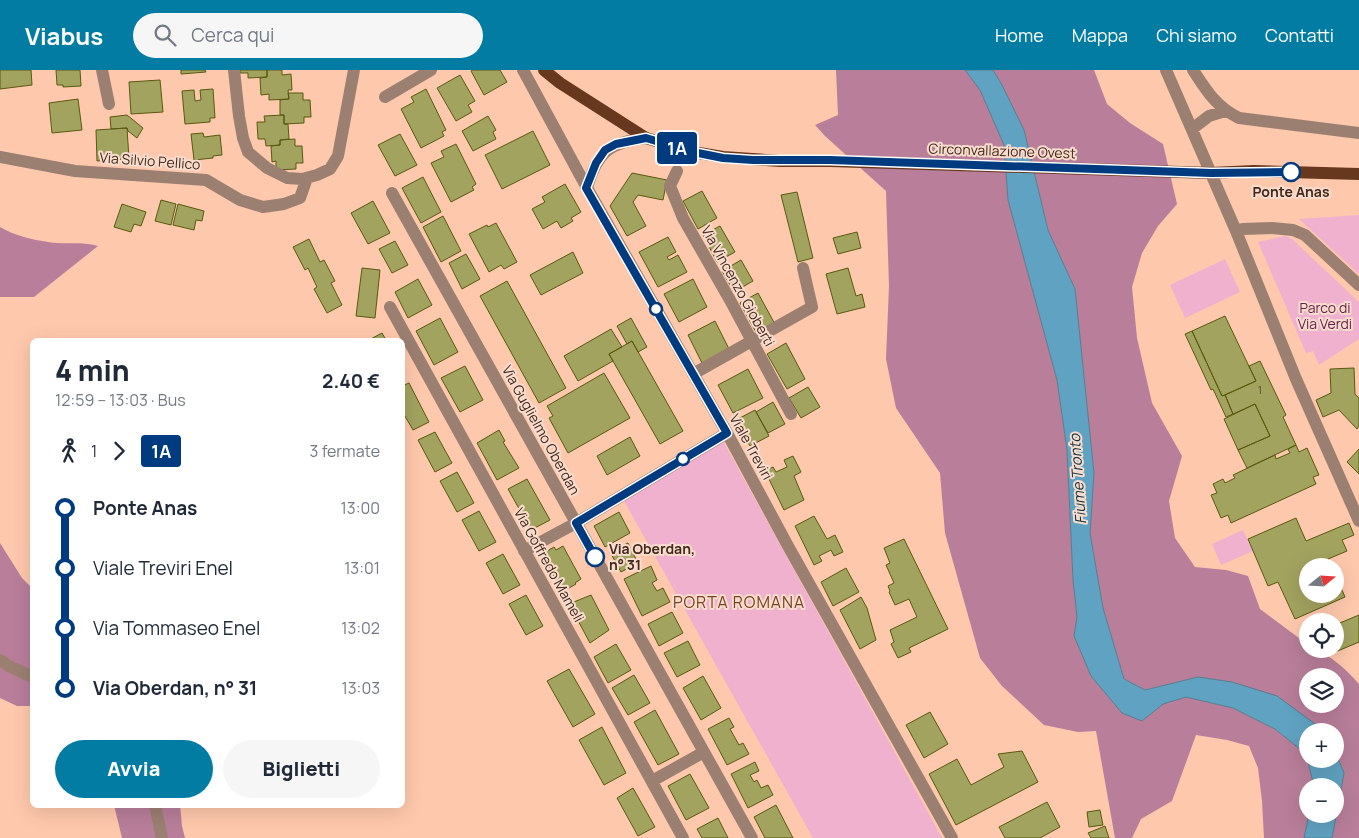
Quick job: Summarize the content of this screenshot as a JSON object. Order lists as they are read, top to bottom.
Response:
{
  "streets": {
    "main road": ["Circonvallazione Ovest"],
    "street": [
      "Via Silvio Pellico",
      "Via Vincenzo Gioberti",
      "Via Guglielmo Oberdan",
      "Viale Treviri",
      "Via Goffredo Mameli"
    ]
  },
  "crossings": [
    ["Circonvallazione Ovest", "Viale Treviri"]
  ],
  "districts": ["PORTA ROMANA"],
  "water": ["Fiume Tronto"],
  "parks": ["Parco di Via Verdi"],
  "places": ["Ponte Anas", "Via Oberdan, n° 31"],
  "lines": ["bus line 1A"],
  "house_numbers": ["1"],
  "north": "right",
  "page": {
    "header": "Viabus",
    "search": "Cerca qui",
    "nav": [
      "Home",
      "Mappa",
      "Chi siamo",
      "Contatti"
    ],
    "on_map": "1A",
    "heading": ["4 min", "12:59 – 13:03 · Bus", "2.40 €"],
    "legs": ["1", "1A", "3 fermate"],
    "list": [
      {
        "name": "Ponte Anas",
        "value": "13:00"
      },
      {
        "name": "Viale Treviri Enel",
        "value": "13:01"
      },
      {
        "name": "Via Tommaseo Enel",
        "value": "13:02"
      },
      {
        "name": "Via Oberdan, n° 31",
        "value": "13:03"
      }
    ],
    "map_buttons": ["+", "−"],
    "buttons": ["Avvia", "Biglietti"]
  }
}
